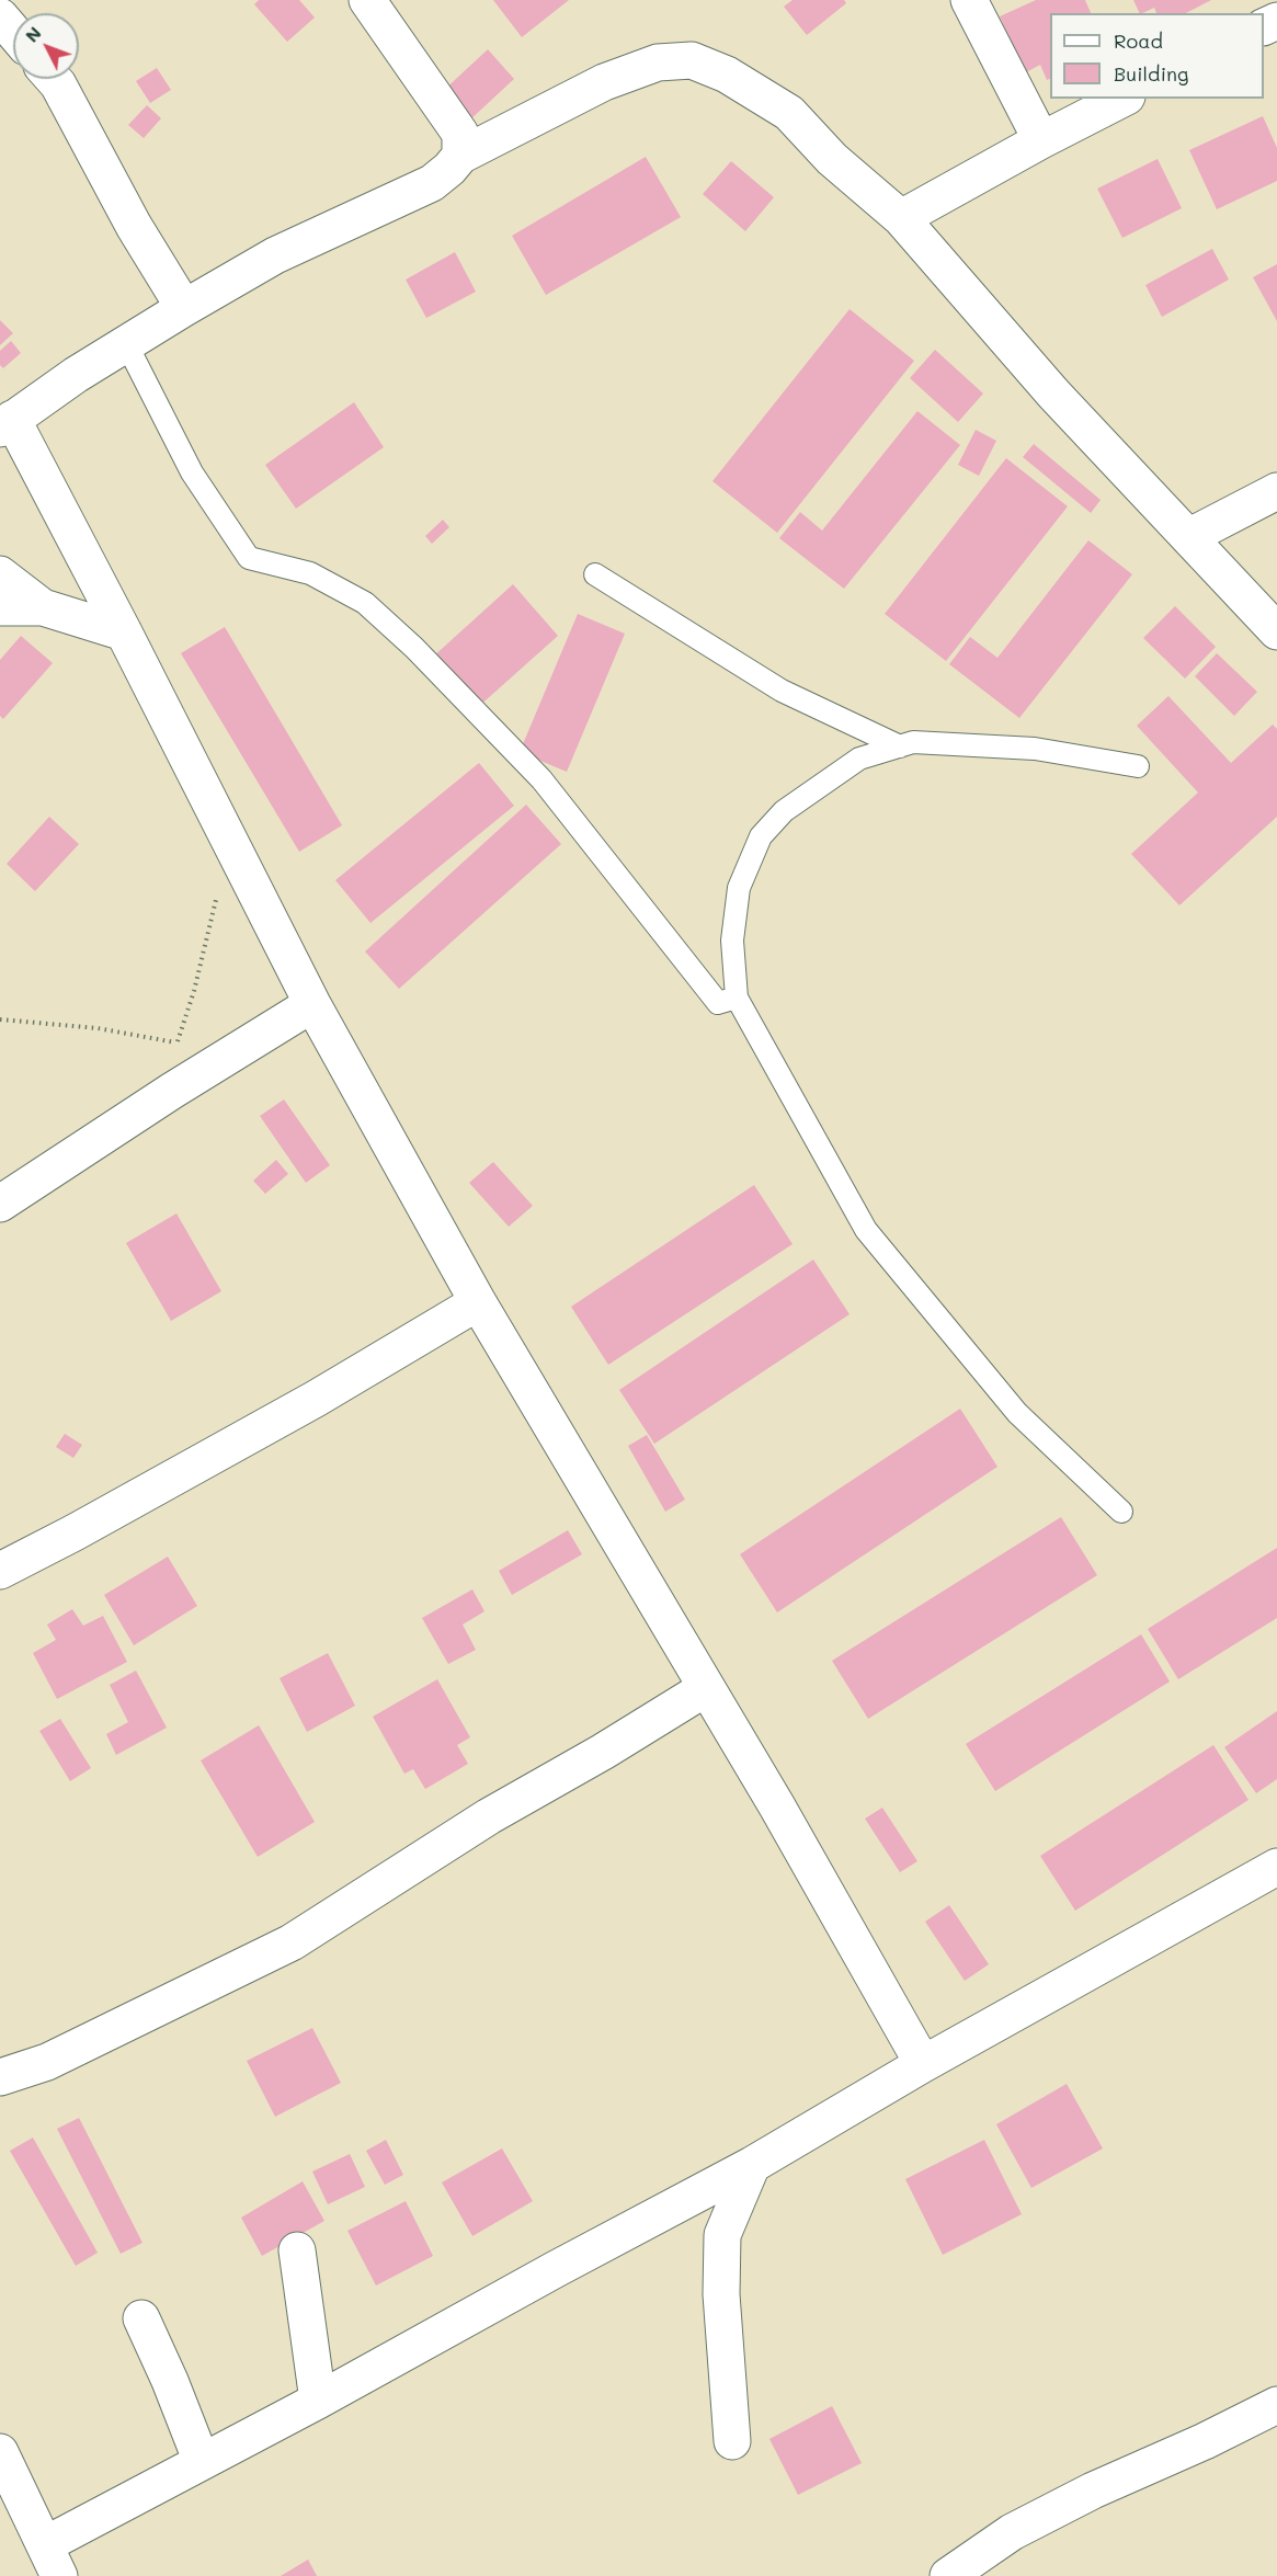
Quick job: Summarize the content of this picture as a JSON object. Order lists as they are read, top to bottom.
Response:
{
  "legend": ["Road", "Building"],
  "north": "top left"
}
